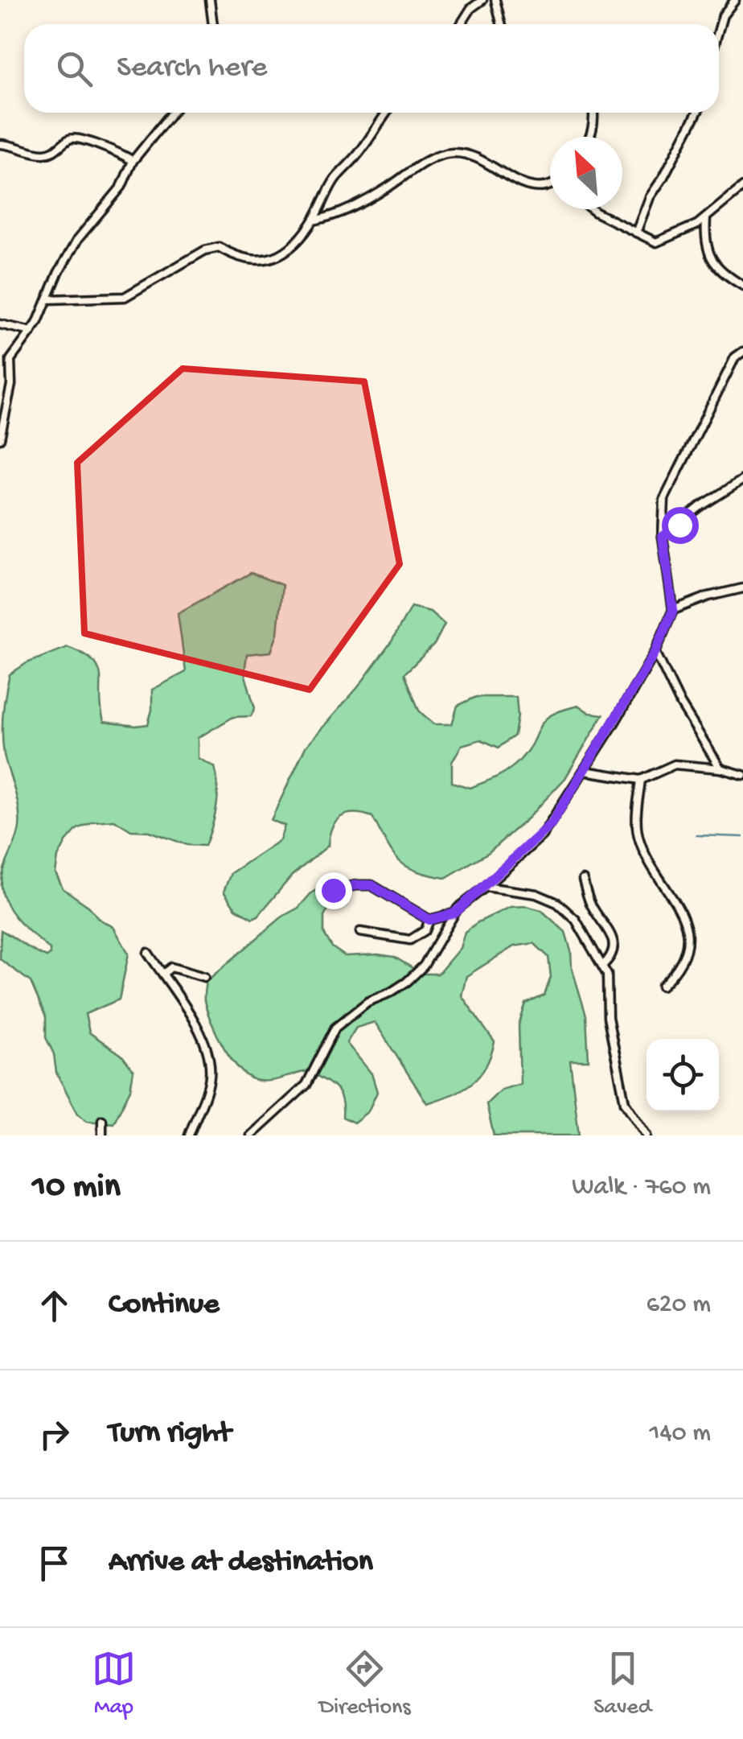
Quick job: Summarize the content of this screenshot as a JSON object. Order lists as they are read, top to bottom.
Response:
{
  "north": "top left",
  "page": {
    "search": "Search here",
    "heading": ["10 min", "Walk · 760 m"],
    "list": [
      ["Continue", "620 m"],
      ["Turn right", "140 m"],
      "Arrive at destination"
    ],
    "nav": ["Map", "Directions", "Saved"]
  }
}
